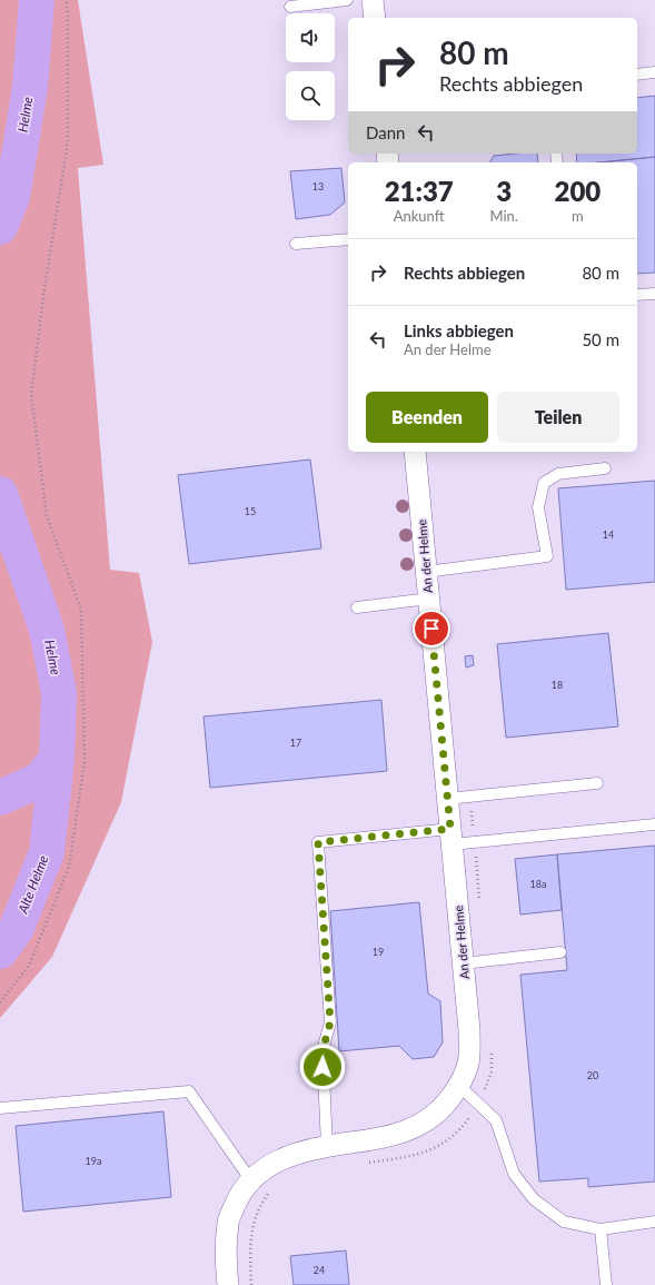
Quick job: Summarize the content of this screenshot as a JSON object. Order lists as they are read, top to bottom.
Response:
{
  "streets": {
    "street": ["An der Helme"]
  },
  "water": ["Helme", "Alte Helme"],
  "house_numbers": [
    "13",
    "15",
    "14",
    "18",
    "17",
    "18a",
    "19",
    "20",
    "19a",
    "24"
  ],
  "page": {
    "turn": ["80 m", "Rechts abbiegen"],
    "then": "Dann",
    "eta": [
      "21:37",
      "Ankunft",
      "3",
      "Min.",
      "200",
      "m"
    ],
    "list": [
      {
        "name": "Rechts abbiegen",
        "value": "80 m"
      },
      {
        "name": "Links abbiegen",
        "note": "An der Helme",
        "value": "50 m"
      }
    ],
    "buttons": ["Beenden", "Teilen"]
  }
}
